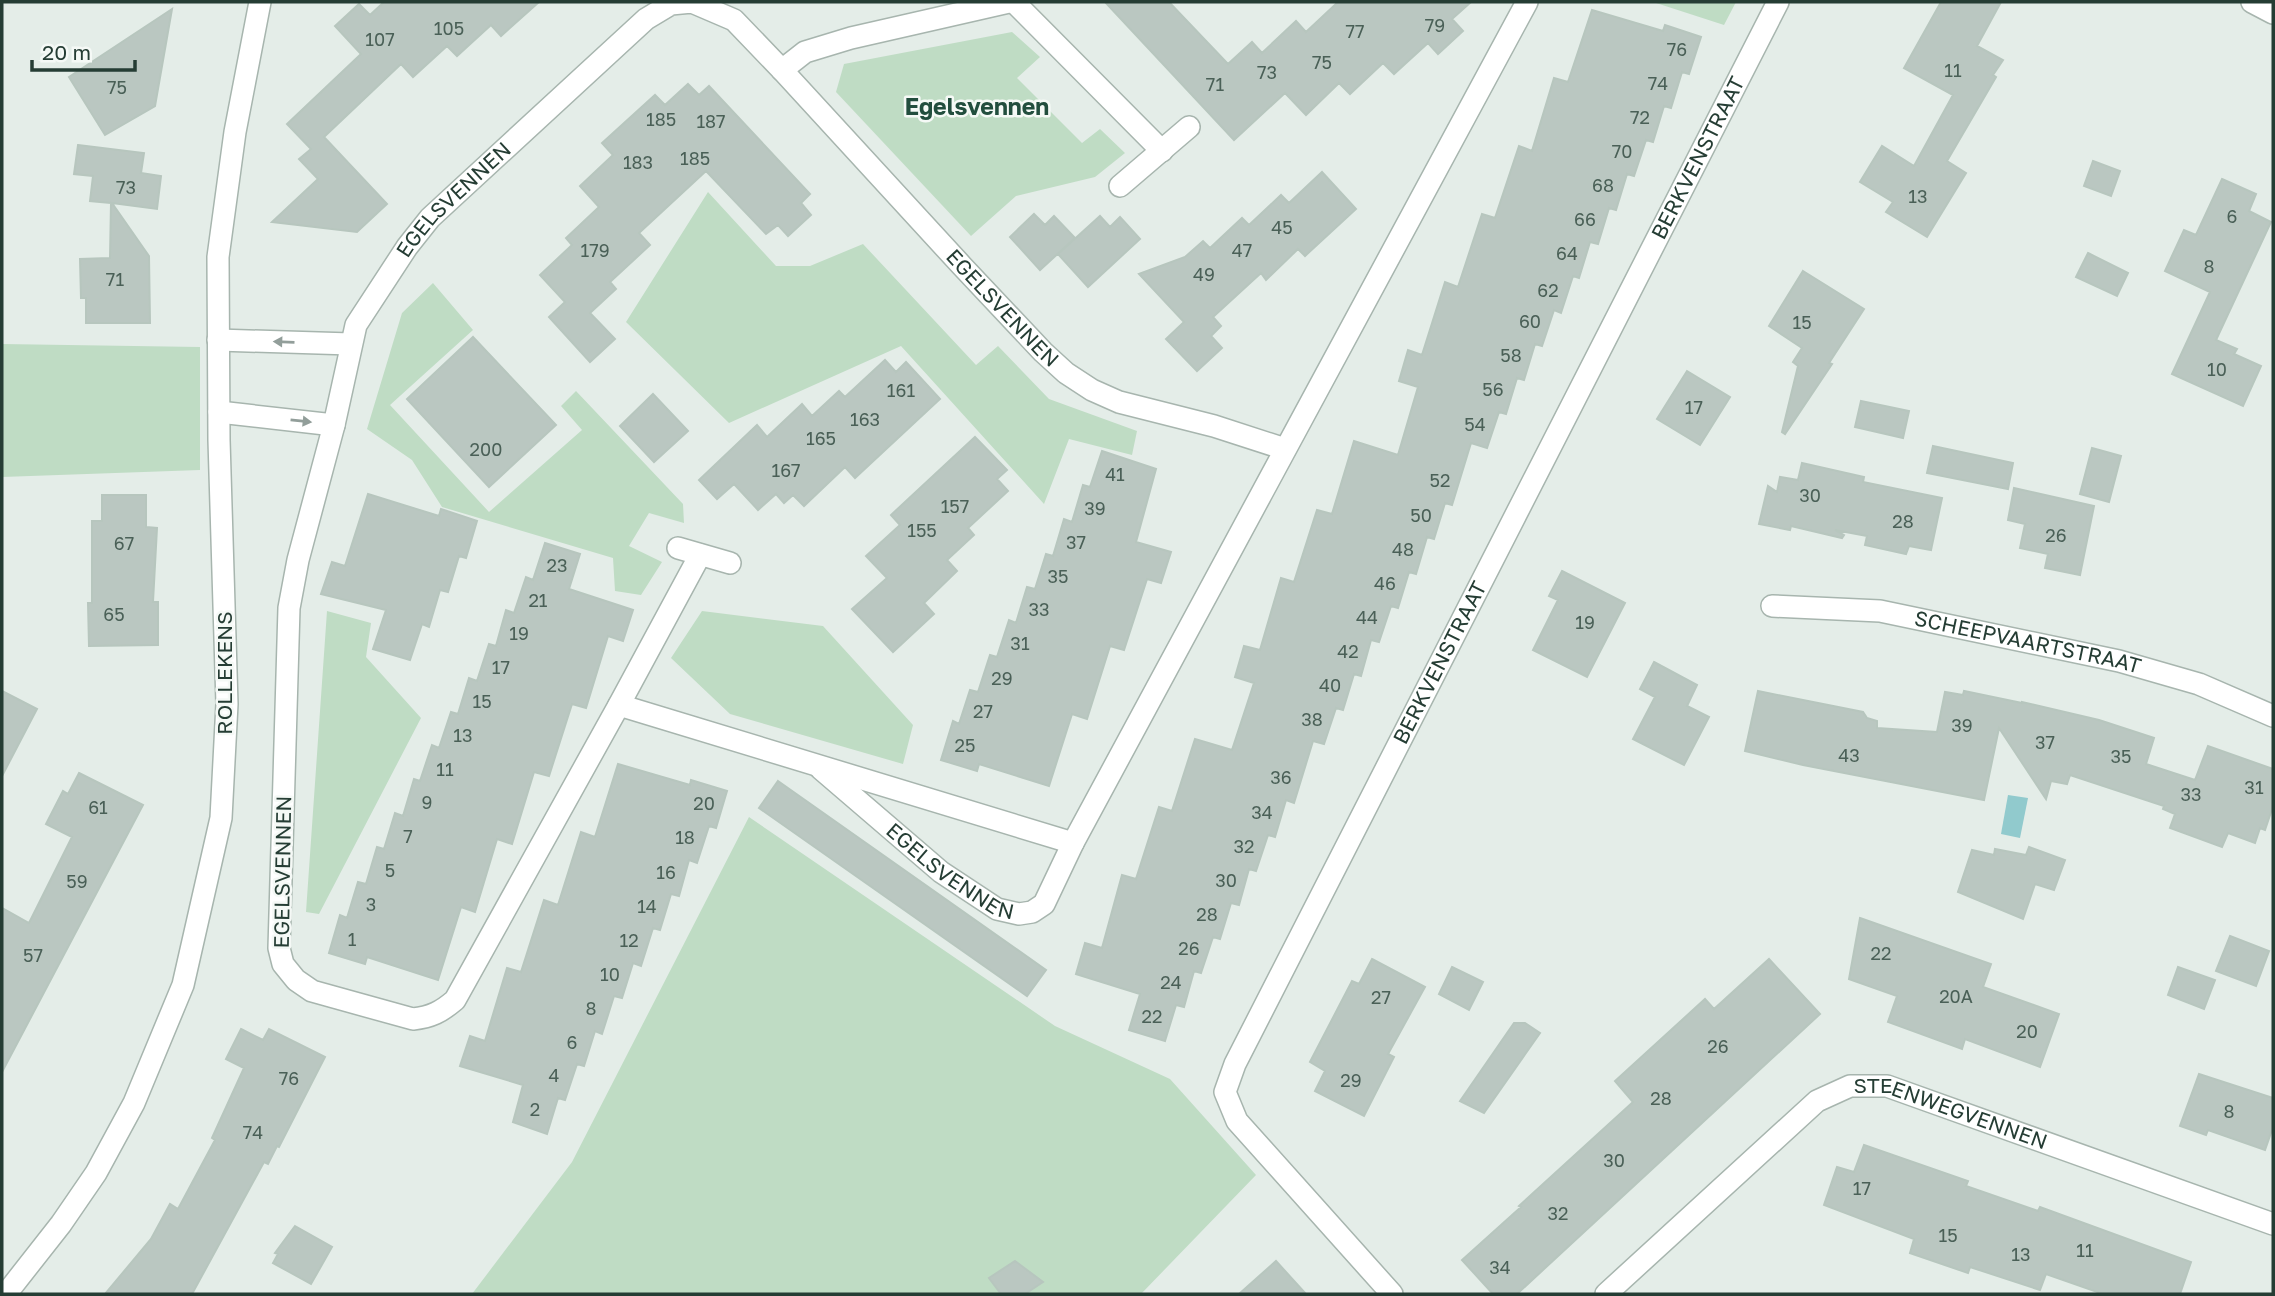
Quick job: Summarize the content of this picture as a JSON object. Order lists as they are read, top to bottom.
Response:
{
  "streets": {
    "street": [
      "BERKVENSTRAAT",
      "EGELSVENNEN",
      "SCHEEPVAARTSTRAAT",
      "ROLLEKENS",
      "STEENWEGVENNEN"
    ]
  },
  "districts": ["Egelsvennen"],
  "house_numbers": [
    "79",
    "105",
    "77",
    "107",
    "76",
    "75",
    "11",
    "73",
    "74",
    "71",
    "75",
    "72",
    "185",
    "187",
    "70",
    "185",
    "183",
    "68",
    "73",
    "13",
    "6",
    "66",
    "45",
    "179",
    "47",
    "64",
    "8",
    "49",
    "71",
    "62",
    "60",
    "15",
    "58",
    "10",
    "56",
    "161",
    "17",
    "163",
    "54",
    "165",
    "200",
    "167",
    "41",
    "52",
    "30",
    "157",
    "39",
    "50",
    "28",
    "155",
    "26",
    "37",
    "67",
    "48",
    "23",
    "35",
    "46",
    "21",
    "33",
    "65",
    "44",
    "19",
    "19",
    "31",
    "42",
    "17",
    "29",
    "40",
    "15",
    "27",
    "38",
    "39",
    "13",
    "37",
    "25",
    "43",
    "35",
    "11",
    "36",
    "31",
    "33",
    "9",
    "20",
    "61",
    "34",
    "7",
    "18",
    "32",
    "5",
    "16",
    "30",
    "59",
    "3",
    "14",
    "28",
    "1",
    "12",
    "26",
    "22",
    "57",
    "10",
    "24",
    "20A",
    "27",
    "8",
    "22",
    "20",
    "6",
    "26",
    "4",
    "76",
    "29",
    "28",
    "2",
    "8",
    "74",
    "30",
    "17",
    "32",
    "15",
    "11",
    "13",
    "34"
  ],
  "scale_bar": "20 m"
}
